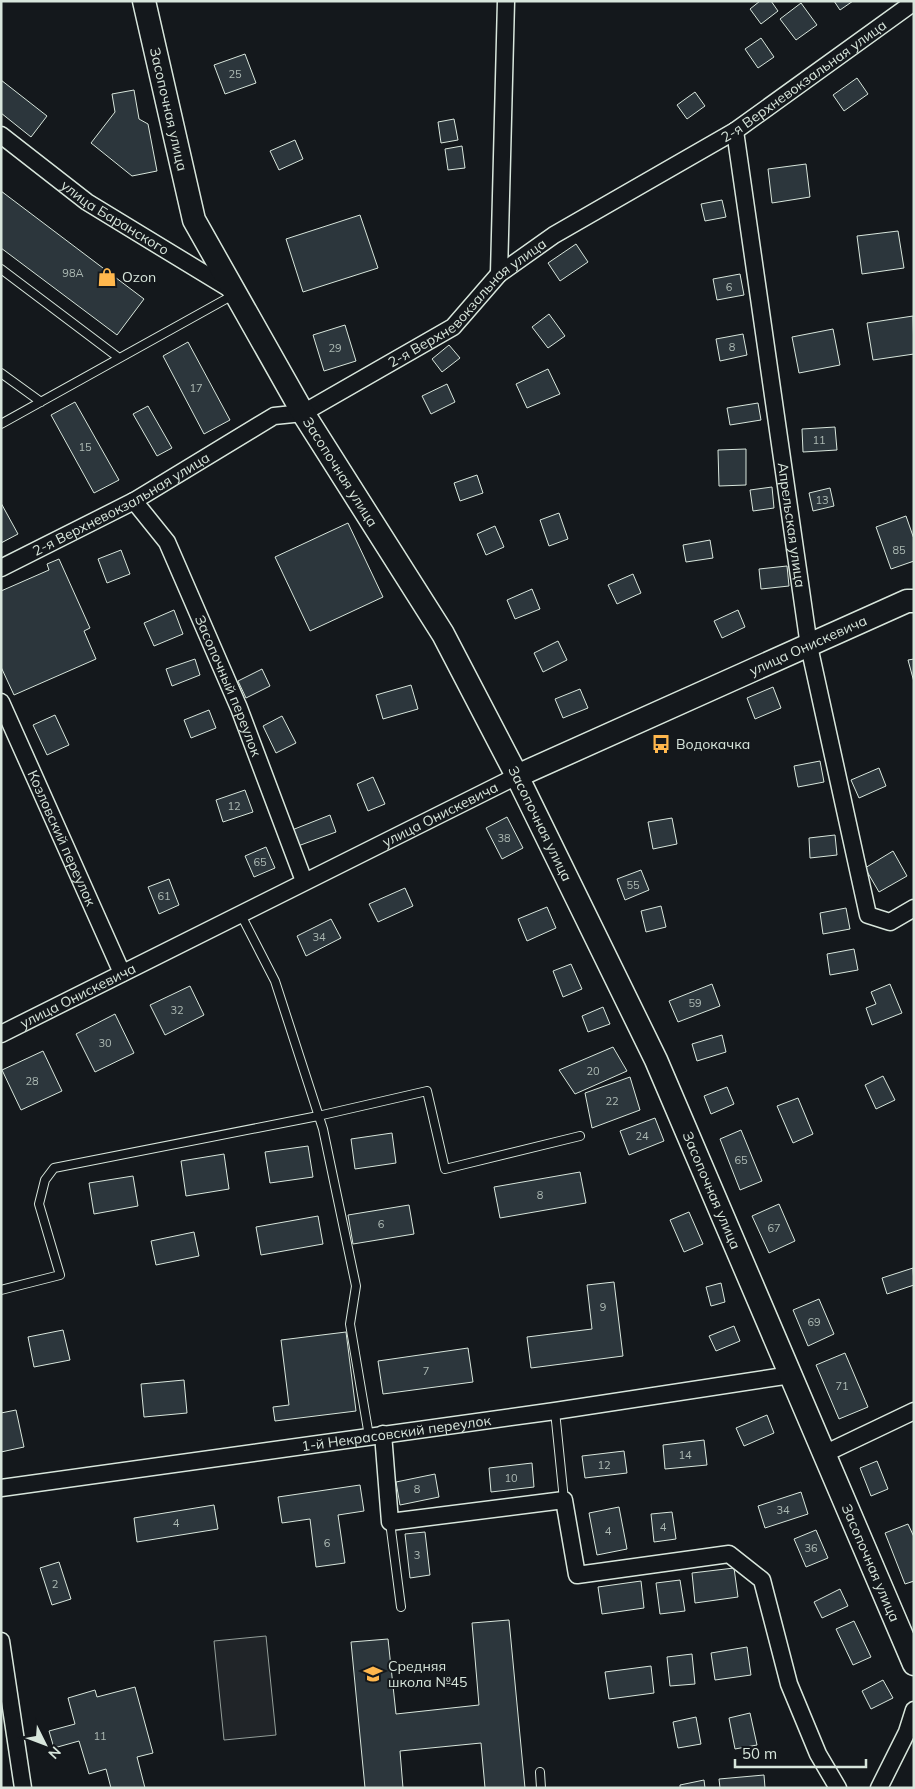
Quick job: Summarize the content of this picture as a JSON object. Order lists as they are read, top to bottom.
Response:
{
  "streets": {
    "street": [
      "2-я Верхневокзальная улица",
      "Засопочная улица",
      "улица Баранского",
      "Апрельская улица",
      "улица Онискевича",
      "Засопочный переулок",
      "Козловский переулок",
      "1-й Некрасовский переулок"
    ]
  },
  "crossings": [
    ["2-я Верхневокзальная улица", "Засопочная улица"],
    ["2-я Верхневокзальная улица", "Апрельская улица"],
    ["2-я Верхневокзальная улица", "Засопочный переулок"],
    ["Засопочная улица", "улица Баранского"],
    ["Засопочная улица", "улица Онискевича"],
    ["Засопочная улица", "1-й Некрасовский переулок"],
    ["Апрельская улица", "улица Онискевича"],
    ["улица Онискевича", "Засопочный переулок"],
    ["улица Онискевича", "Козловский переулок"]
  ],
  "places": {
    "shop": ["Ozon"],
    "bus stop": ["Водокачка"],
    "school or university": ["Средняя школа №45"]
  },
  "house_numbers": [
    "25",
    "98А",
    "6",
    "8",
    "29",
    "17",
    "11",
    "15",
    "13",
    "85",
    "12",
    "38",
    "65",
    "55",
    "61",
    "34",
    "59",
    "32",
    "30",
    "20",
    "28",
    "22",
    "24",
    "65",
    "8",
    "6",
    "67",
    "9",
    "69",
    "7",
    "71",
    "14",
    "12",
    "10",
    "8",
    "34",
    "4",
    "4",
    "4",
    "6",
    "36",
    "3",
    "2",
    "11"
  ],
  "scale_bar": "50 m",
  "north": "bottom right"
}
